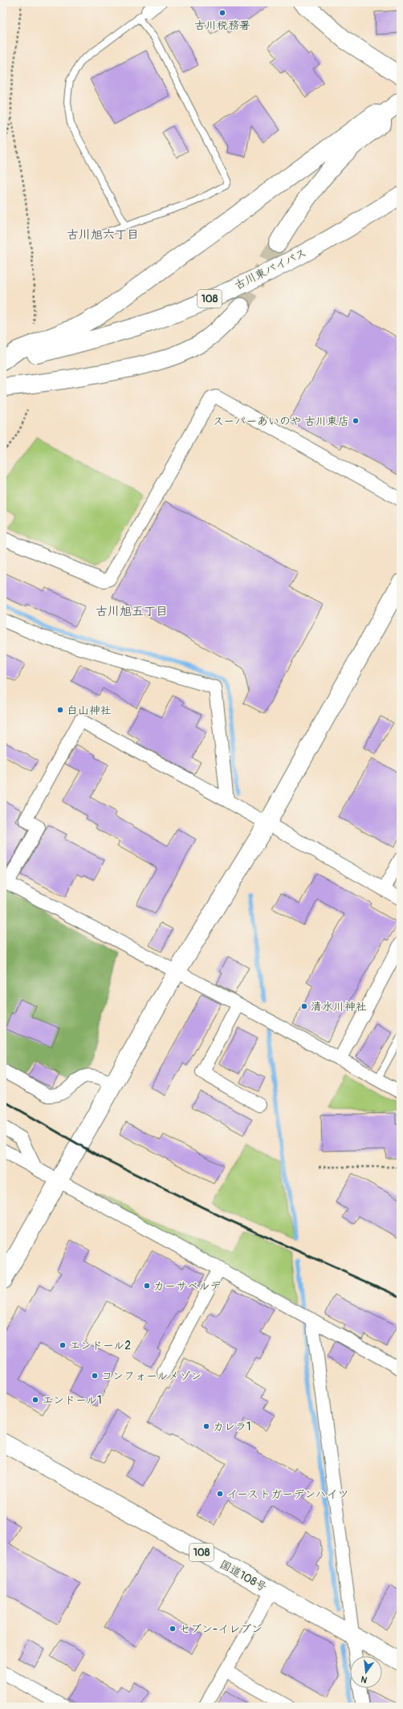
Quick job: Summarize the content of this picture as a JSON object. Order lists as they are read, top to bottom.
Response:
{
  "streets": {
    "main road": ["古川東バイパス", "108", "国道108号"]
  },
  "districts": ["古川旭六丁目", "古川旭五丁目"],
  "places": [
    "古川税務署",
    "スーパーあいのや 古川東店",
    "白山神社",
    "清水川神社",
    "カーサベルデ",
    "エンドール2",
    "コンフォールメゾン",
    "エンドール1",
    "カレラ1",
    "イーストガーデンハイツ",
    "セブン-イレブン"
  ],
  "north": "bottom"
}
